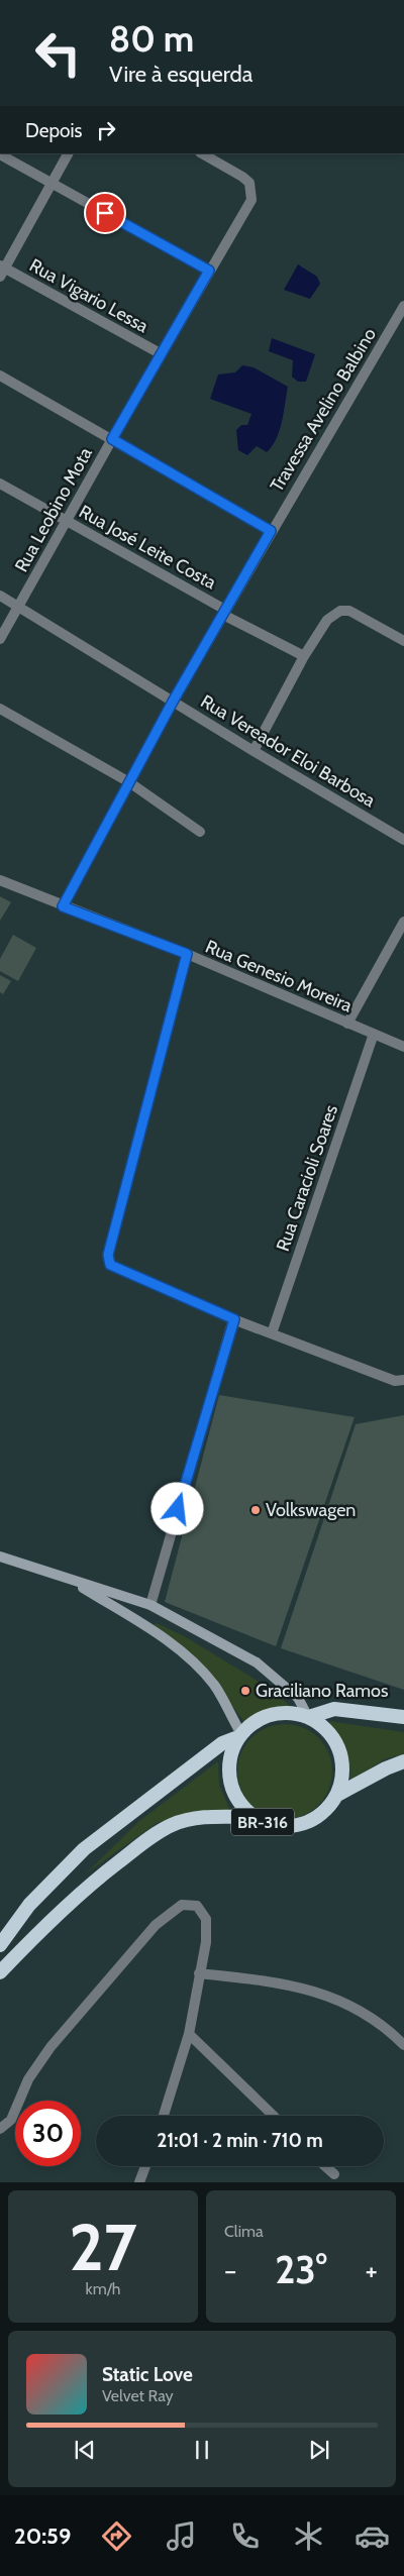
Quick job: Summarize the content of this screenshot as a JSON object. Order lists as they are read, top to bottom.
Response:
{
  "streets": {
    "highway": ["BR-316"],
    "street": [
      "Rua Vigario Lessa",
      "Travessa Avelino Balbino",
      "Rua Leobino Mota",
      "Rua José Leite Costa",
      "Rua Vereador Eloi Barbosa",
      "Rua Genesio Moreira",
      "Rua Caracioli Soares"
    ]
  },
  "crossings": [
    ["Rua Vigario Lessa", "Rua Leobino Mota"],
    ["Travessa Avelino Balbino", "Rua José Leite Costa"],
    ["Travessa Avelino Balbino", "Rua Vereador Eloi Barbosa"],
    ["Travessa Avelino Balbino", "Rua Genesio Moreira"],
    ["Rua Leobino Mota", "Rua José Leite Costa"],
    ["Rua Leobino Mota", "Rua Vereador Eloi Barbosa"],
    ["Rua Genesio Moreira", "Rua Caracioli Soares"]
  ],
  "places": ["Volkswagen", "Graciliano Ramos"],
  "page": {
    "turn": ["80 m", "Vire à esquerda"],
    "then": "Depois",
    "limit": "30",
    "trip": "21:01 · 2 min · 710 m",
    "tile": [
      ["27", "km/h"],
      "Clima"
    ],
    "heat": ["−", "23°", "+"],
    "song": ["Static Love", "Velvet Ray"],
    "tabs": "20:59"
  }
}
